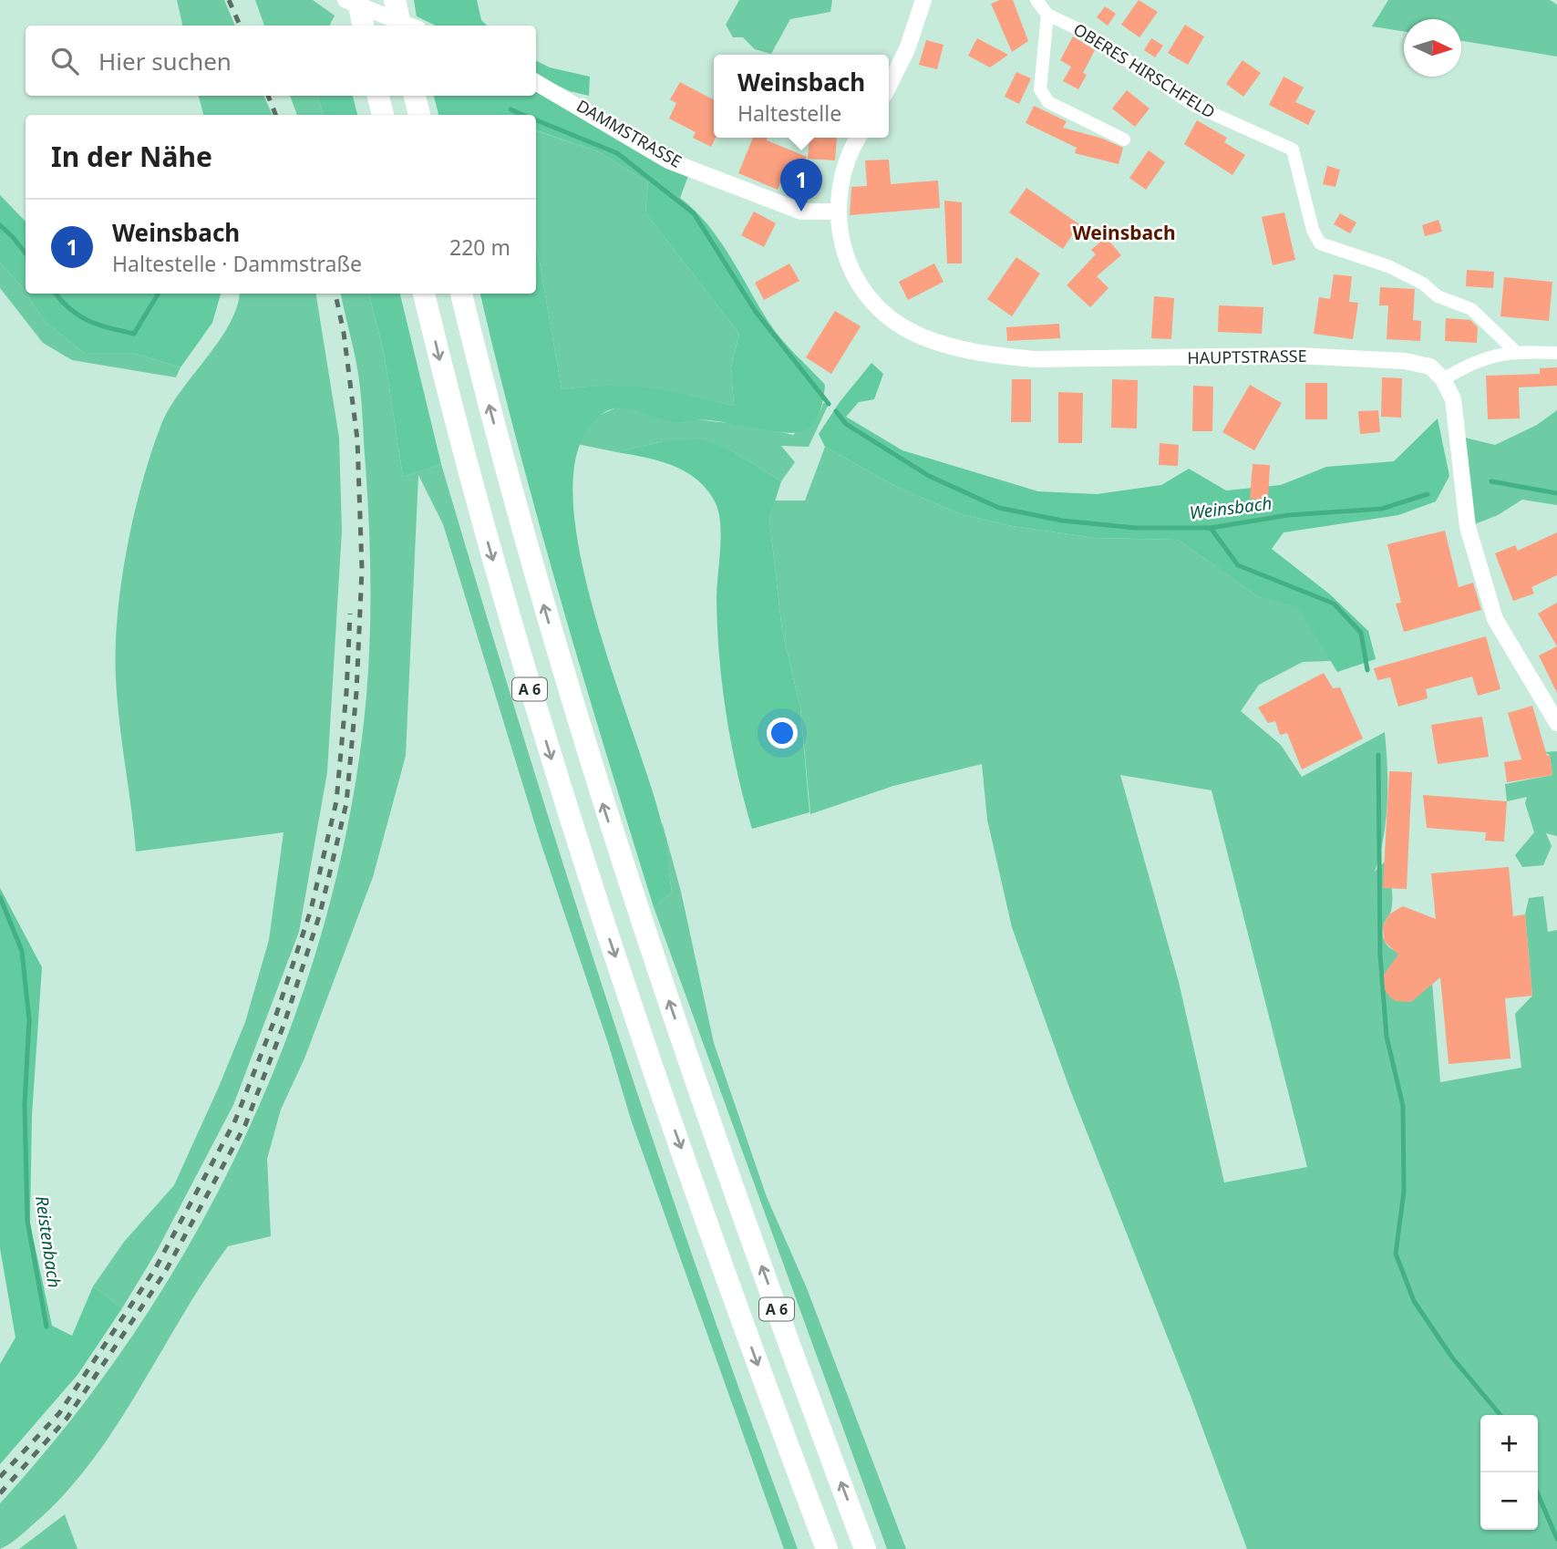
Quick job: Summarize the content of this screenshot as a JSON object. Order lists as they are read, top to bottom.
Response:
{
  "streets": {
    "highway": ["A 6"],
    "street": ["OBERES HIRSCHFELD", "DAMMSTRASSE", "HAUPTSTRASSE"]
  },
  "crossings": [
    ["DAMMSTRASSE", "HAUPTSTRASSE"]
  ],
  "districts": ["Weinsbach"],
  "water": ["Weinsbach", "Reistenbach"],
  "north": "right",
  "page": {
    "search": "Hier suchen",
    "popup": ["Weinsbach", "Haltestelle"],
    "heading": "In der Nähe",
    "pins": "1",
    "list": [
      {
        "mark": "1",
        "name": "Weinsbach",
        "note": "Haltestelle · Dammstraße",
        "value": "220 m"
      }
    ],
    "map_buttons": ["+", "−"]
  }
}
